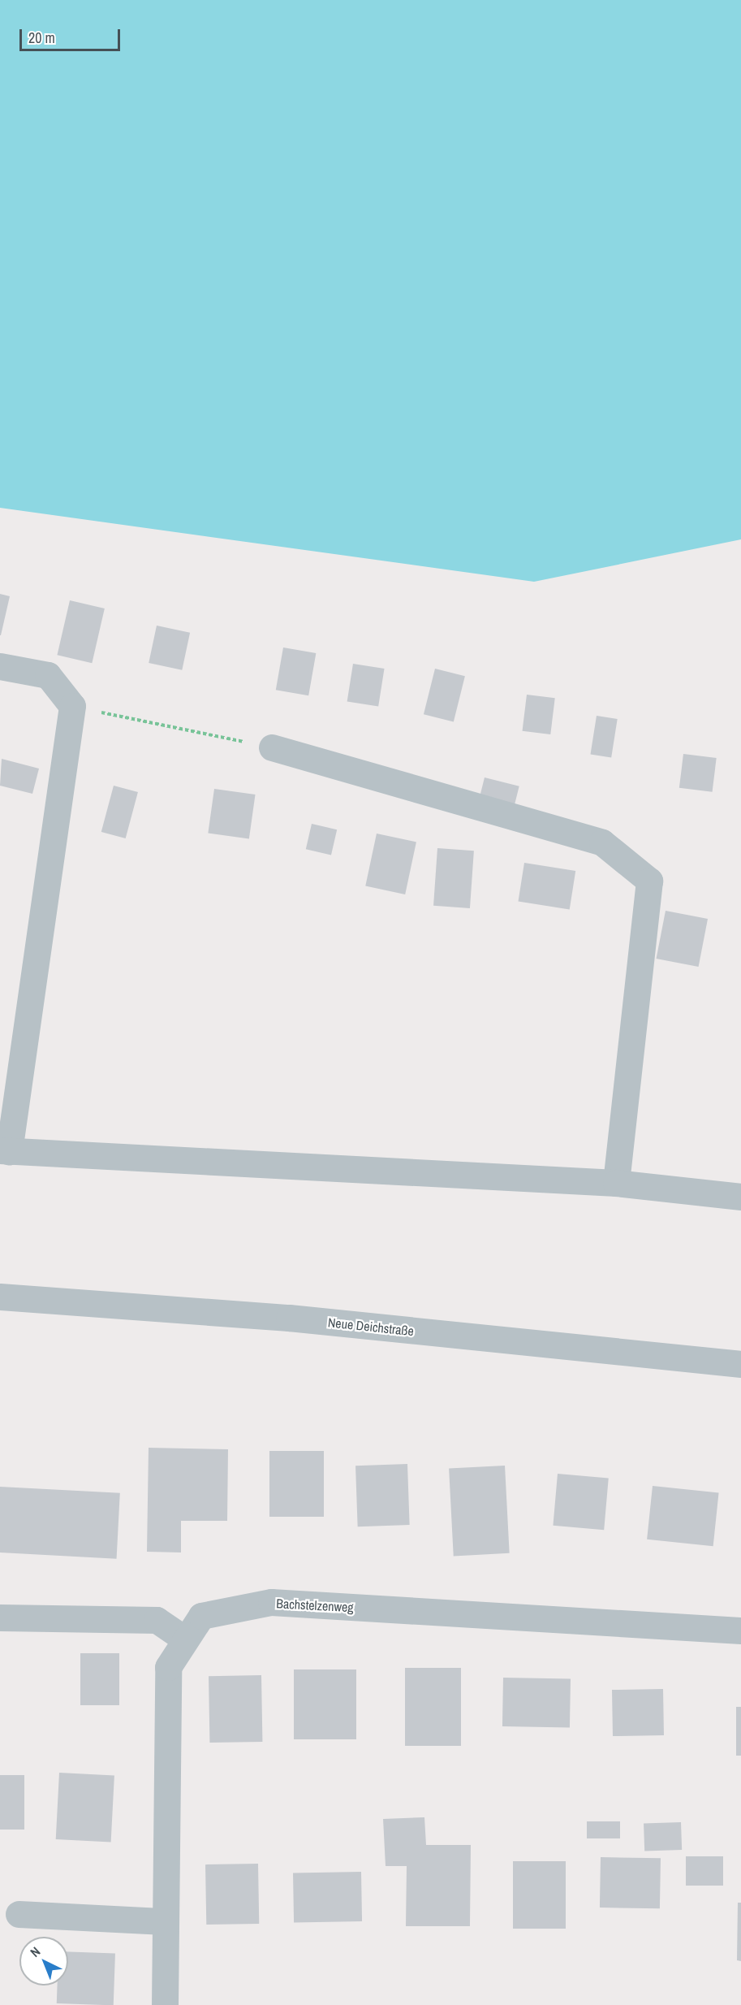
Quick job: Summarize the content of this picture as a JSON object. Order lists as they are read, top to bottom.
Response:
{
  "streets": {
    "street": ["Neue Deichstraße", "Bachstelzenweg"]
  },
  "scale_bar": "20 m",
  "north": "top left"
}
